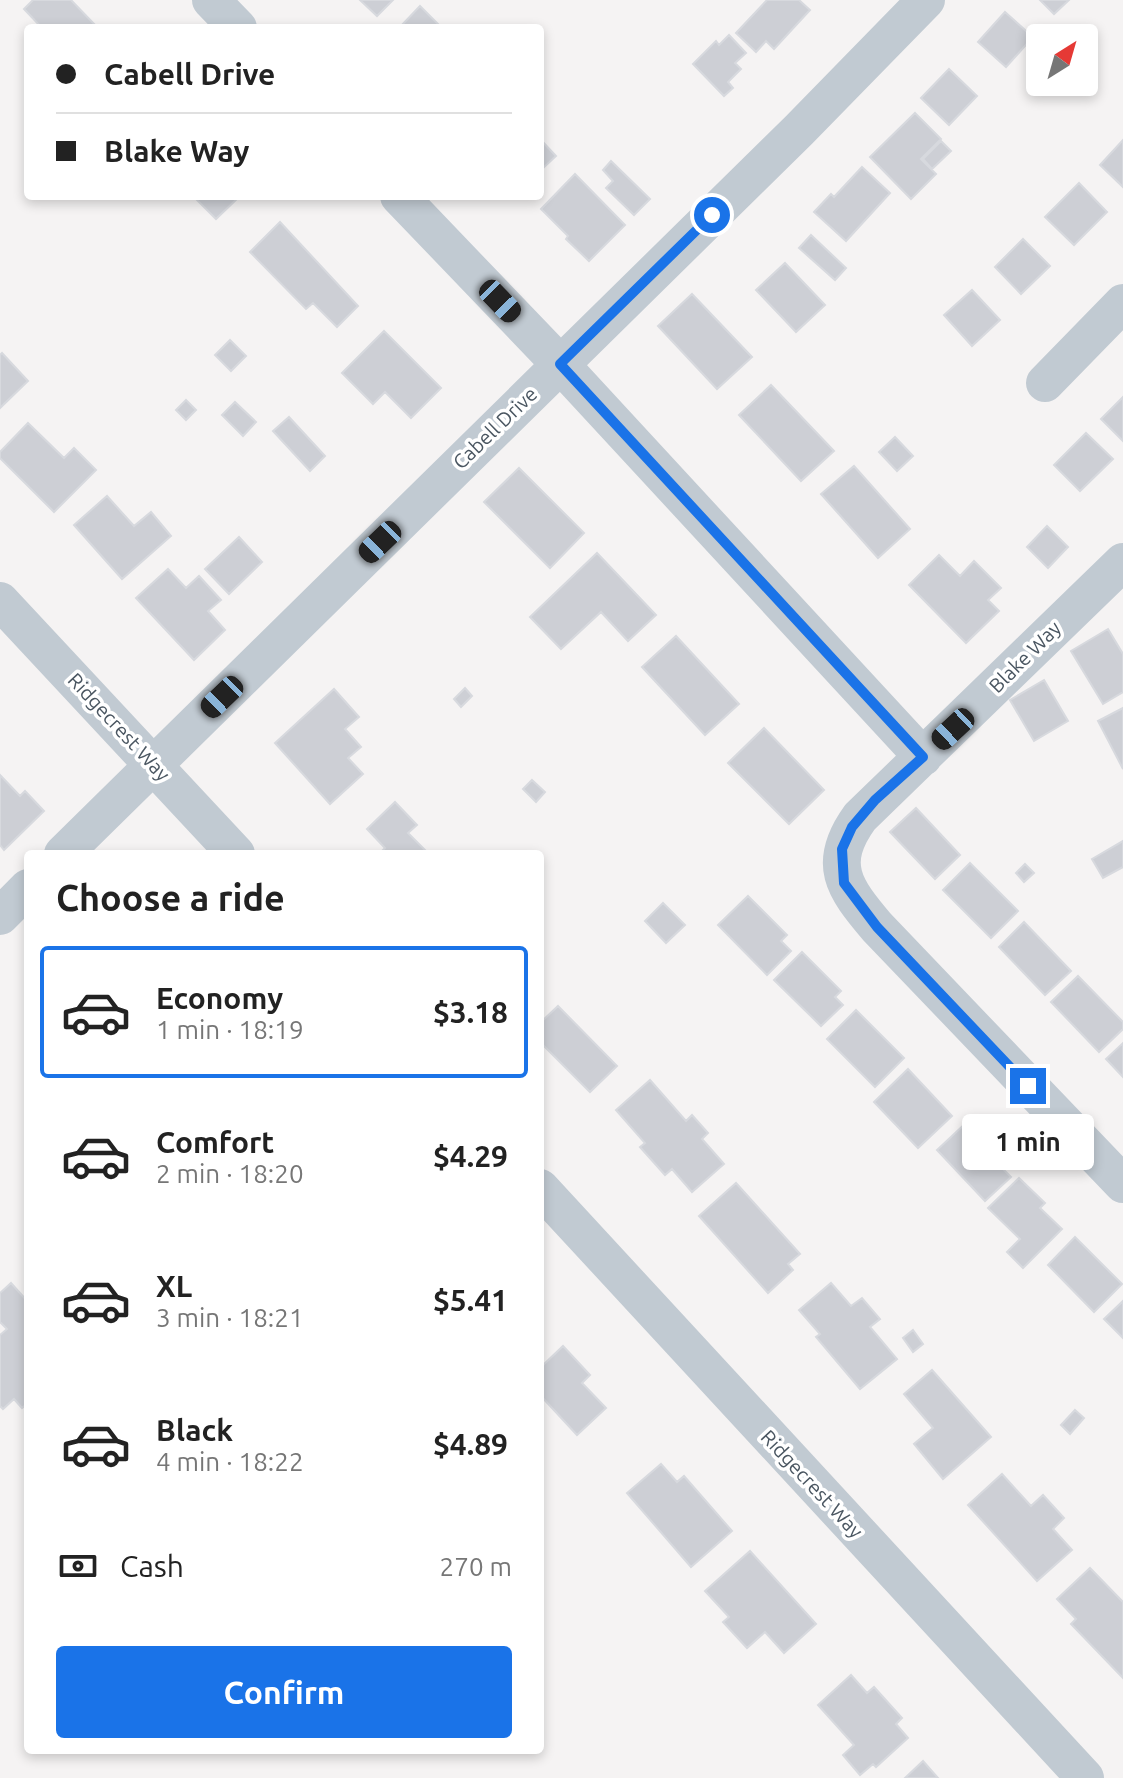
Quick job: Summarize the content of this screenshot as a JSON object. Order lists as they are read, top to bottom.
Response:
{
  "streets": {
    "street": ["Cabell Drive", "Blake Way", "Ridgecrest Way"]
  },
  "crossings": [
    ["Cabell Drive", "Ridgecrest Way"]
  ],
  "north": "top right",
  "page": {
    "banner": ["Cabell Drive", "Blake Way"],
    "heading": "Choose a ride",
    "list": [
      {
        "name": "Economy",
        "note": "1 min · 18:19",
        "value": "$3.18"
      },
      {
        "name": "Comfort",
        "note": "2 min · 18:20",
        "value": "$4.29"
      },
      {
        "name": "XL",
        "note": "3 min · 18:21",
        "value": "$5.41"
      },
      {
        "name": "Black",
        "note": "4 min · 18:22",
        "value": "$4.89"
      }
    ],
    "bubble": "1 min",
    "pay": ["Cash", "270 m"],
    "buttons": "Confirm"
  }
}
